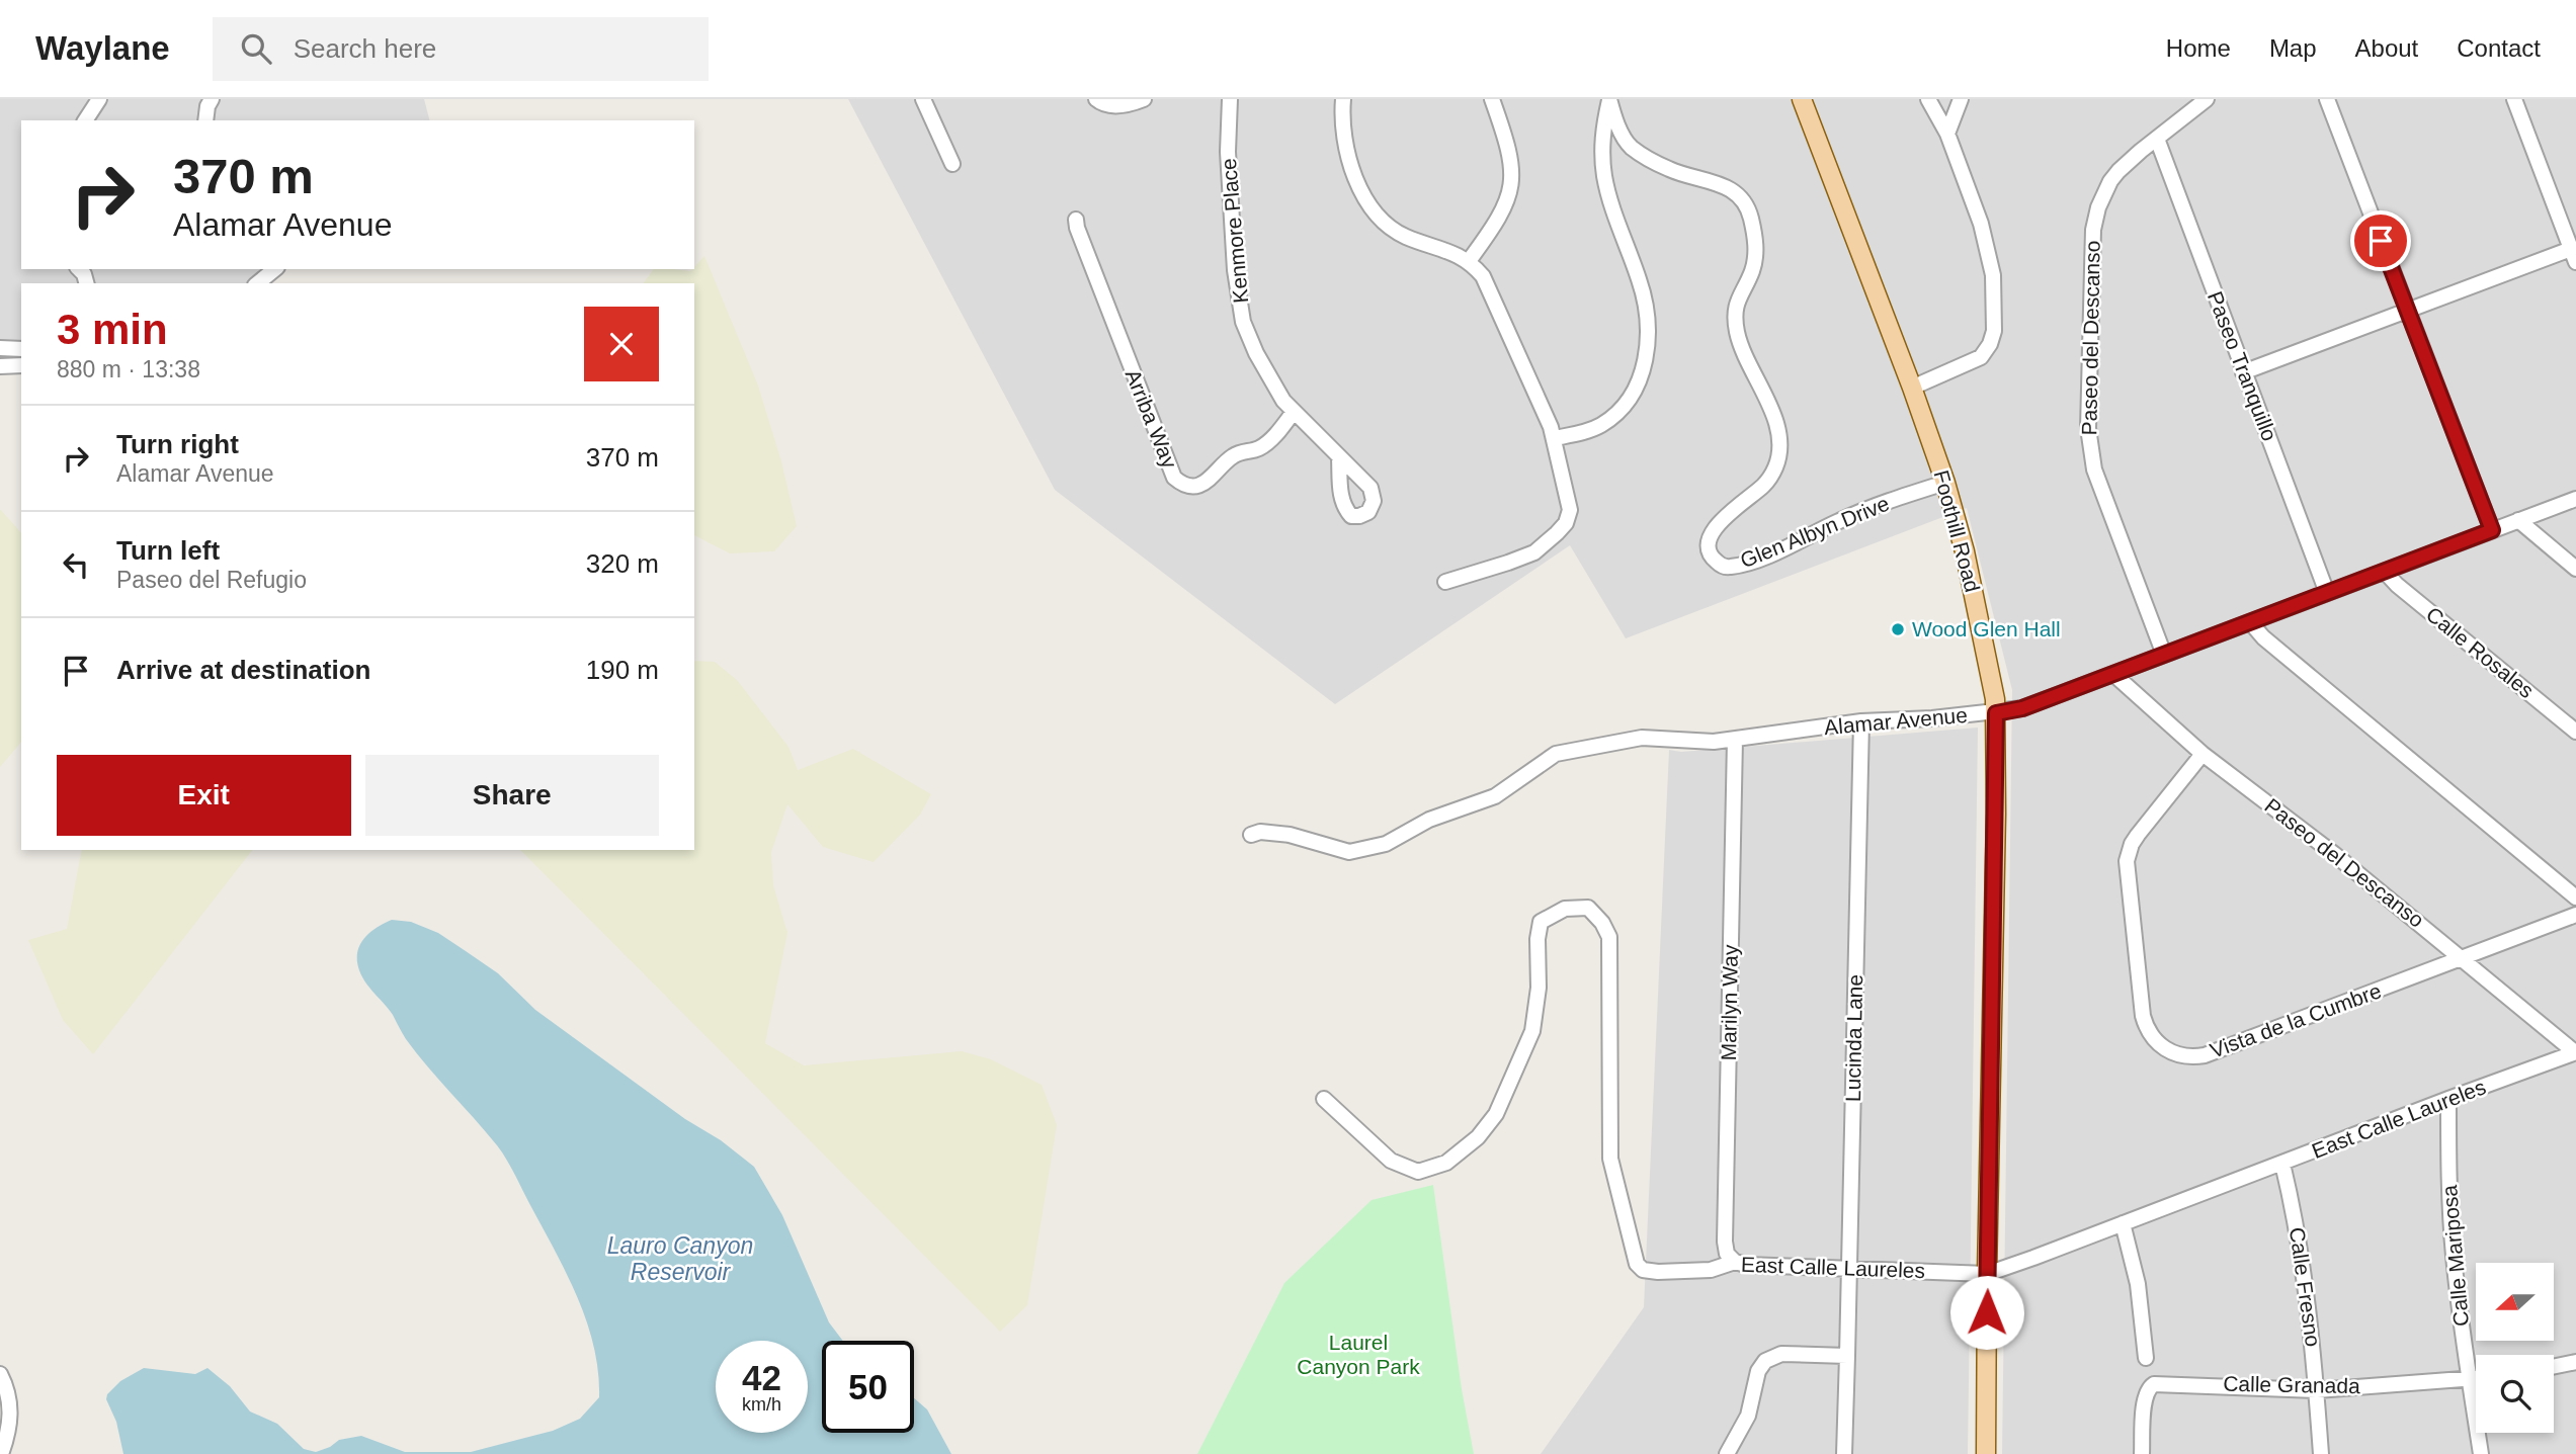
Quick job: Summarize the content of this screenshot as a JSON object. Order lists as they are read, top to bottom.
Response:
{
  "streets": {
    "main road": ["Foothill Road"],
    "street": [
      "Kenmore Place",
      "Paseo del Descanso",
      "Paseo Tranquillo",
      "Arriba Way",
      "Glen Albyn Drive",
      "Calle Rosales",
      "Alamar Avenue",
      "Marilyn Way",
      "Vista de la Cumbre",
      "Lucinda Lane",
      "East Calle Laureles",
      "Calle Mariposa",
      "Calle Fresno",
      "Calle Granada"
    ]
  },
  "crossings": [
    ["Kenmore Place", "Arriba Way"],
    ["Paseo del Descanso", "Paseo Tranquillo"],
    ["Paseo del Descanso", "Alamar Avenue"],
    ["Paseo del Descanso", "Vista de la Cumbre"],
    ["Paseo del Descanso", "East Calle Laureles"],
    ["Paseo Tranquillo", "Alamar Avenue"],
    ["Foothill Road", "Glen Albyn Drive"],
    ["Foothill Road", "Alamar Avenue"],
    ["Foothill Road", "East Calle Laureles"],
    ["Calle Rosales", "Alamar Avenue"],
    ["Alamar Avenue", "Marilyn Way"],
    ["Alamar Avenue", "Lucinda Lane"],
    ["Marilyn Way", "East Calle Laureles"],
    ["Lucinda Lane", "East Calle Laureles"],
    ["East Calle Laureles", "Calle Mariposa"],
    ["East Calle Laureles", "Calle Fresno"],
    ["Calle Mariposa", "Calle Granada"],
    ["Calle Fresno", "Calle Granada"]
  ],
  "water": ["Lauro Canyon Reservoir"],
  "parks": ["Laurel Canyon Park"],
  "places": ["Wood Glen Hall"],
  "north": "left",
  "page": {
    "header": "Waylane",
    "search": "Search here",
    "nav": [
      "Home",
      "Map",
      "About",
      "Contact"
    ],
    "turn": ["370 m", "Alamar Avenue"],
    "heading": ["3 min", "880 m · 13:38"],
    "list": [
      {
        "name": "Turn right",
        "note": "Alamar Avenue",
        "value": "370 m"
      },
      {
        "name": "Turn left",
        "note": "Paseo del Refugio",
        "value": "320 m"
      },
      {
        "name": "Arrive at destination",
        "value": "190 m"
      }
    ],
    "buttons": ["Exit", "Share"],
    "speed": "42 km/h",
    "limit": "50"
  }
}
